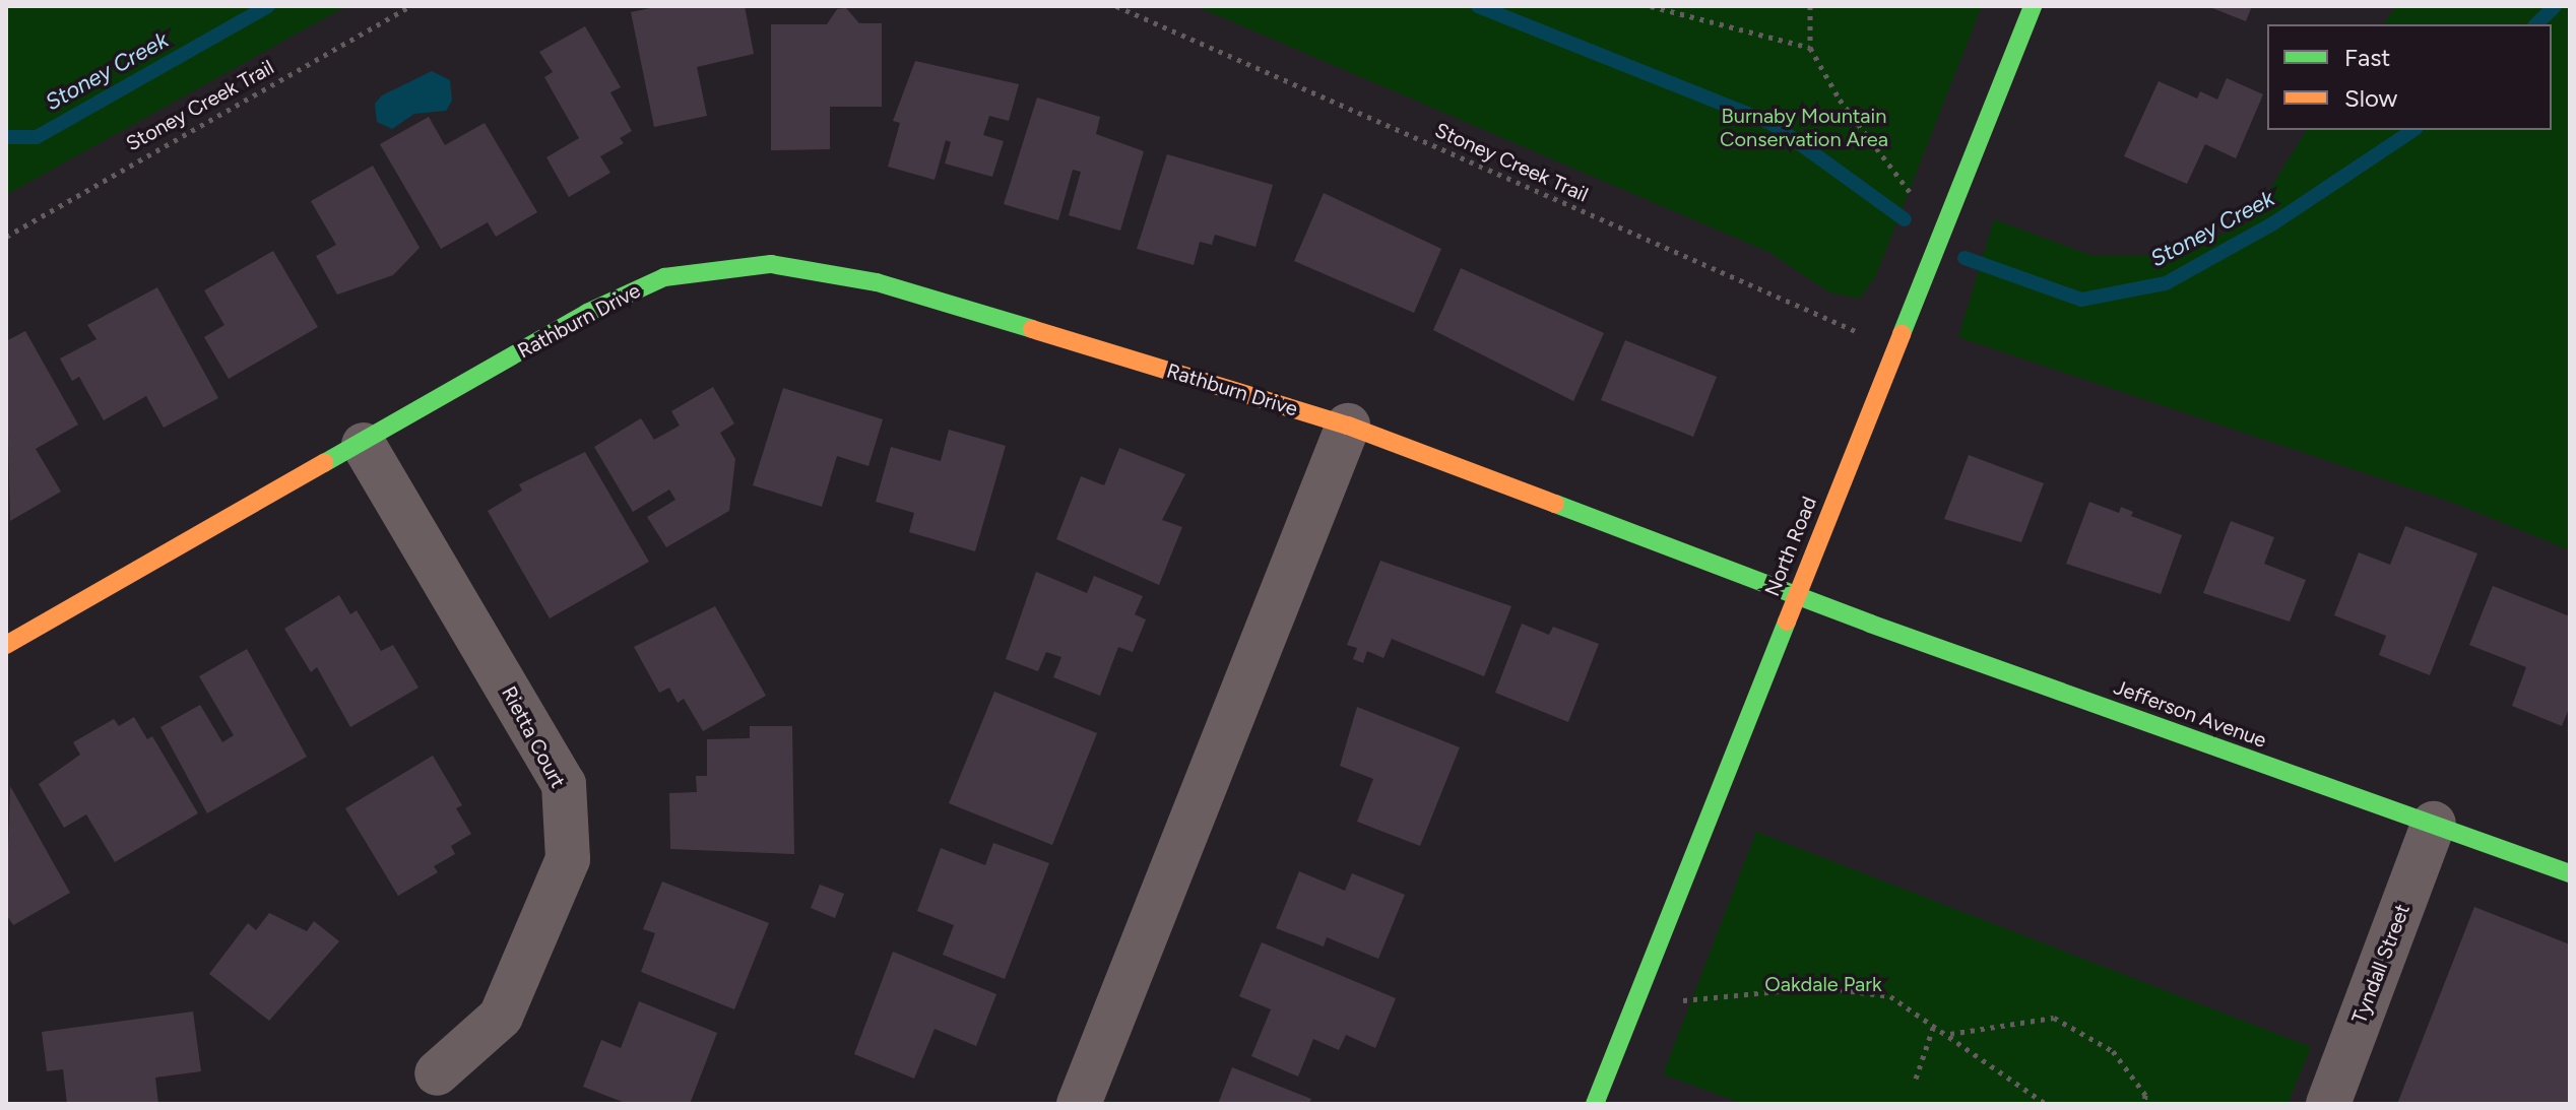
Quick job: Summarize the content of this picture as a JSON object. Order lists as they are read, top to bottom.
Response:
{
  "streets": {
    "street": [
      "Rathburn Drive",
      "North Road",
      "Jefferson Avenue",
      "Rietta Court",
      "Tyndall Street"
    ],
    "path": ["Stoney Creek Trail"]
  },
  "crossings": [
    ["Stoney Creek Trail", "North Road"],
    ["Rathburn Drive", "North Road"],
    ["Rathburn Drive", "Jefferson Avenue"],
    ["Rathburn Drive", "Rietta Court"],
    ["North Road", "Jefferson Avenue"],
    ["Jefferson Avenue", "Tyndall Street"]
  ],
  "water": ["Stoney Creek"],
  "parks": ["Burnaby Mountain Conservation Area", "Oakdale Park"],
  "legend": ["Fast", "Slow"]
}
